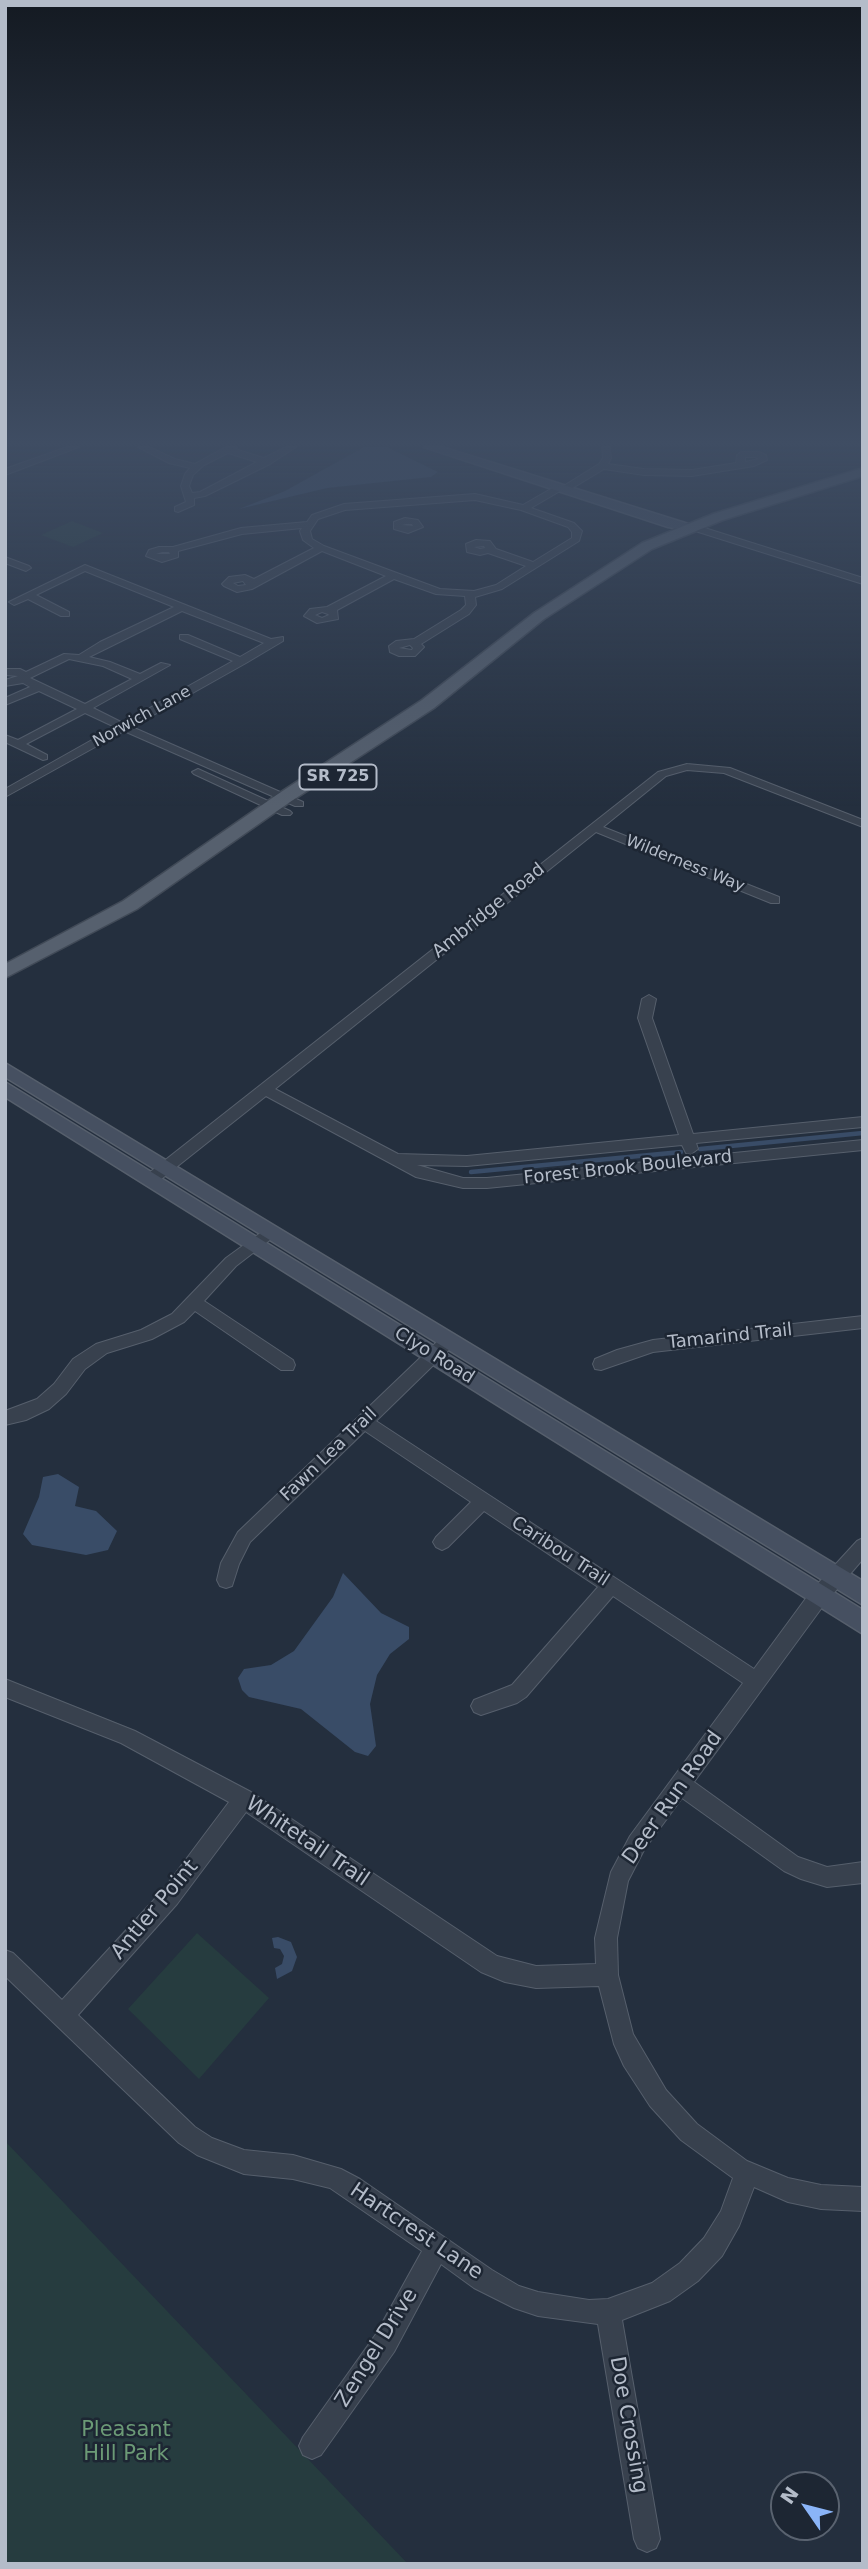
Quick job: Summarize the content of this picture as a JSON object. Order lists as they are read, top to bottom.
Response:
{
  "streets": {
    "main road": ["SR 725"],
    "street": [
      "Norwich Lane",
      "Wilderness Way",
      "Ambridge Road",
      "Forest Brook Boulevard",
      "Tamarind Trail",
      "Clyo Road",
      "Fawn Lea Trail",
      "Caribou Trail",
      "Deer Run Road",
      "Whitetail Trail",
      "Antler Point",
      "Hartcrest Lane",
      "Zengel Drive",
      "Doe Crossing"
    ]
  },
  "crossings": [
    ["Wilderness Way", "Ambridge Road"],
    ["Ambridge Road", "Forest Brook Boulevard"],
    ["Ambridge Road", "Clyo Road"],
    ["Clyo Road", "Fawn Lea Trail"],
    ["Clyo Road", "Deer Run Road"],
    ["Fawn Lea Trail", "Caribou Trail"],
    ["Caribou Trail", "Deer Run Road"],
    ["Deer Run Road", "Whitetail Trail"],
    ["Deer Run Road", "Hartcrest Lane"],
    ["Whitetail Trail", "Antler Point"],
    ["Antler Point", "Hartcrest Lane"],
    ["Hartcrest Lane", "Zengel Drive"],
    ["Hartcrest Lane", "Doe Crossing"]
  ],
  "parks": ["Pleasant Hill Park"],
  "north": "top left"
}
